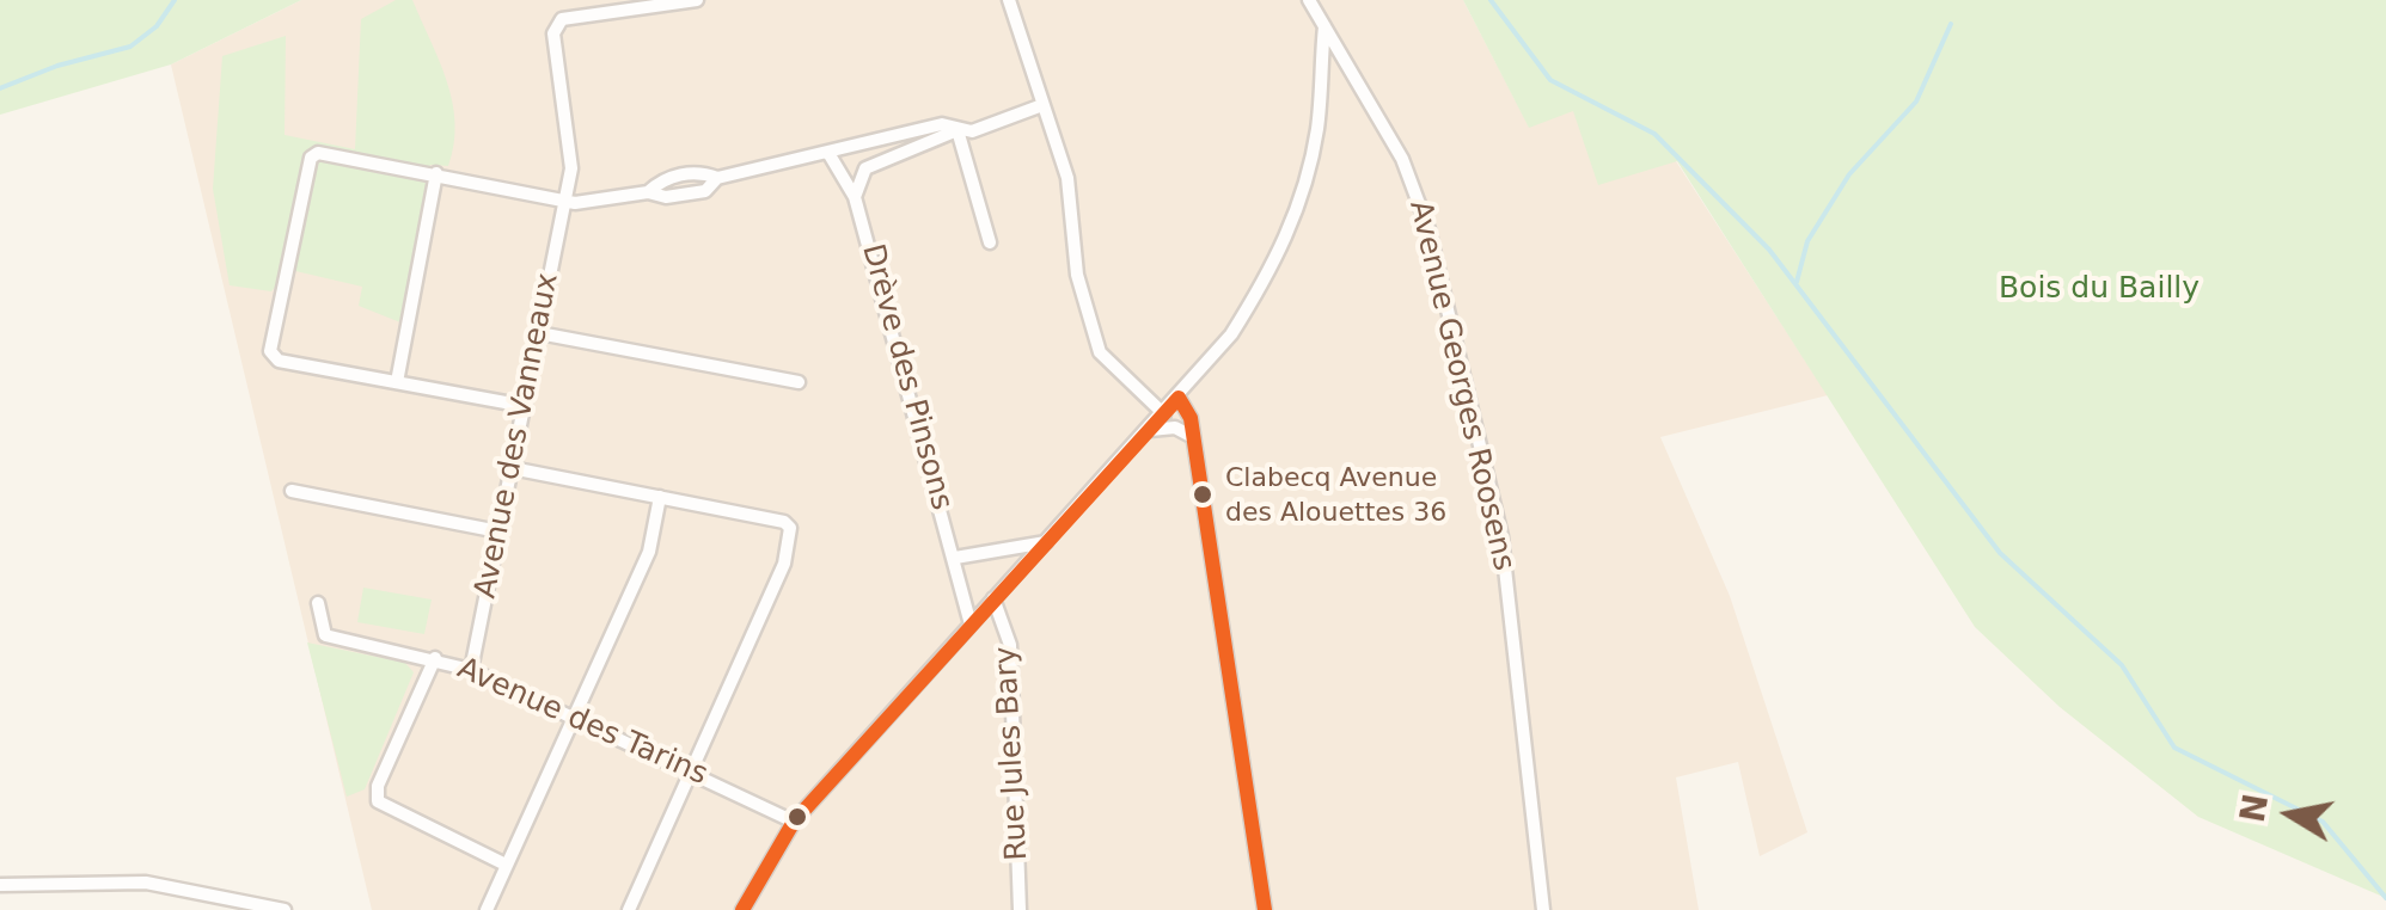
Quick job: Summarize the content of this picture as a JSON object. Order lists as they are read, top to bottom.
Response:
{
  "streets": {
    "street": [
      "Drève des Pinsons",
      "Avenue Georges Roosens",
      "Avenue des Vanneaux",
      "Avenue des Tarins",
      "Rue Jules Bary"
    ]
  },
  "crossings": [
    ["Avenue des Vanneaux", "Avenue des Tarins"]
  ],
  "parks": ["Bois du Bailly"],
  "places": ["Clabecq Avenue des Alouettes 36"],
  "north": "left"
}
